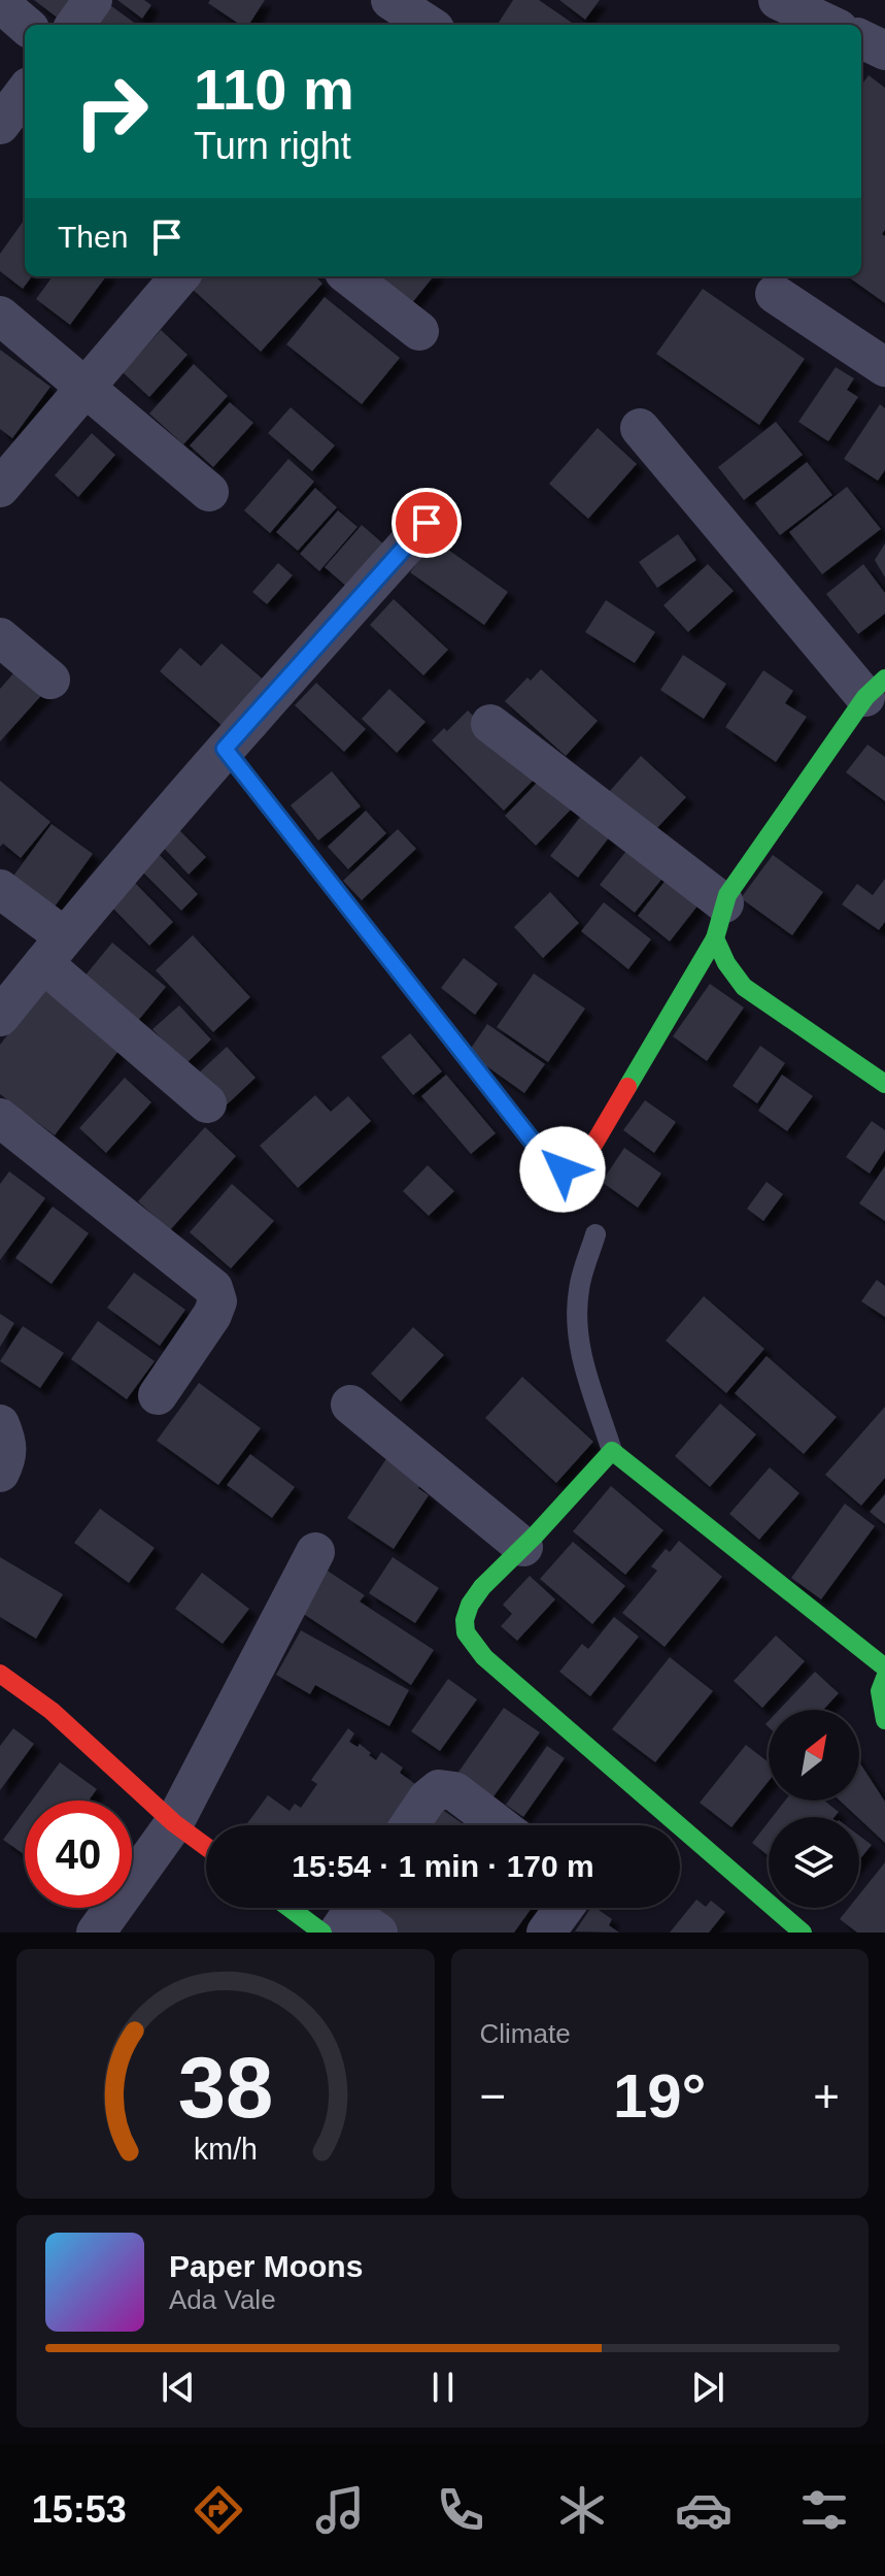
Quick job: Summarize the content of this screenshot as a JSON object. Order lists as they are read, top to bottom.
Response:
{
  "north": "top right",
  "page": {
    "turn": ["110 m", "Turn right"],
    "then": "Then",
    "limit": "40",
    "trip": "15:54 · 1 min · 170 m",
    "tile": "Climate",
    "heat": ["−", "19°", "+"],
    "song": ["Paper Moons", "Ada Vale"],
    "tabs": "15:53",
    "gauge": ["38", "km/h"]
  }
}
